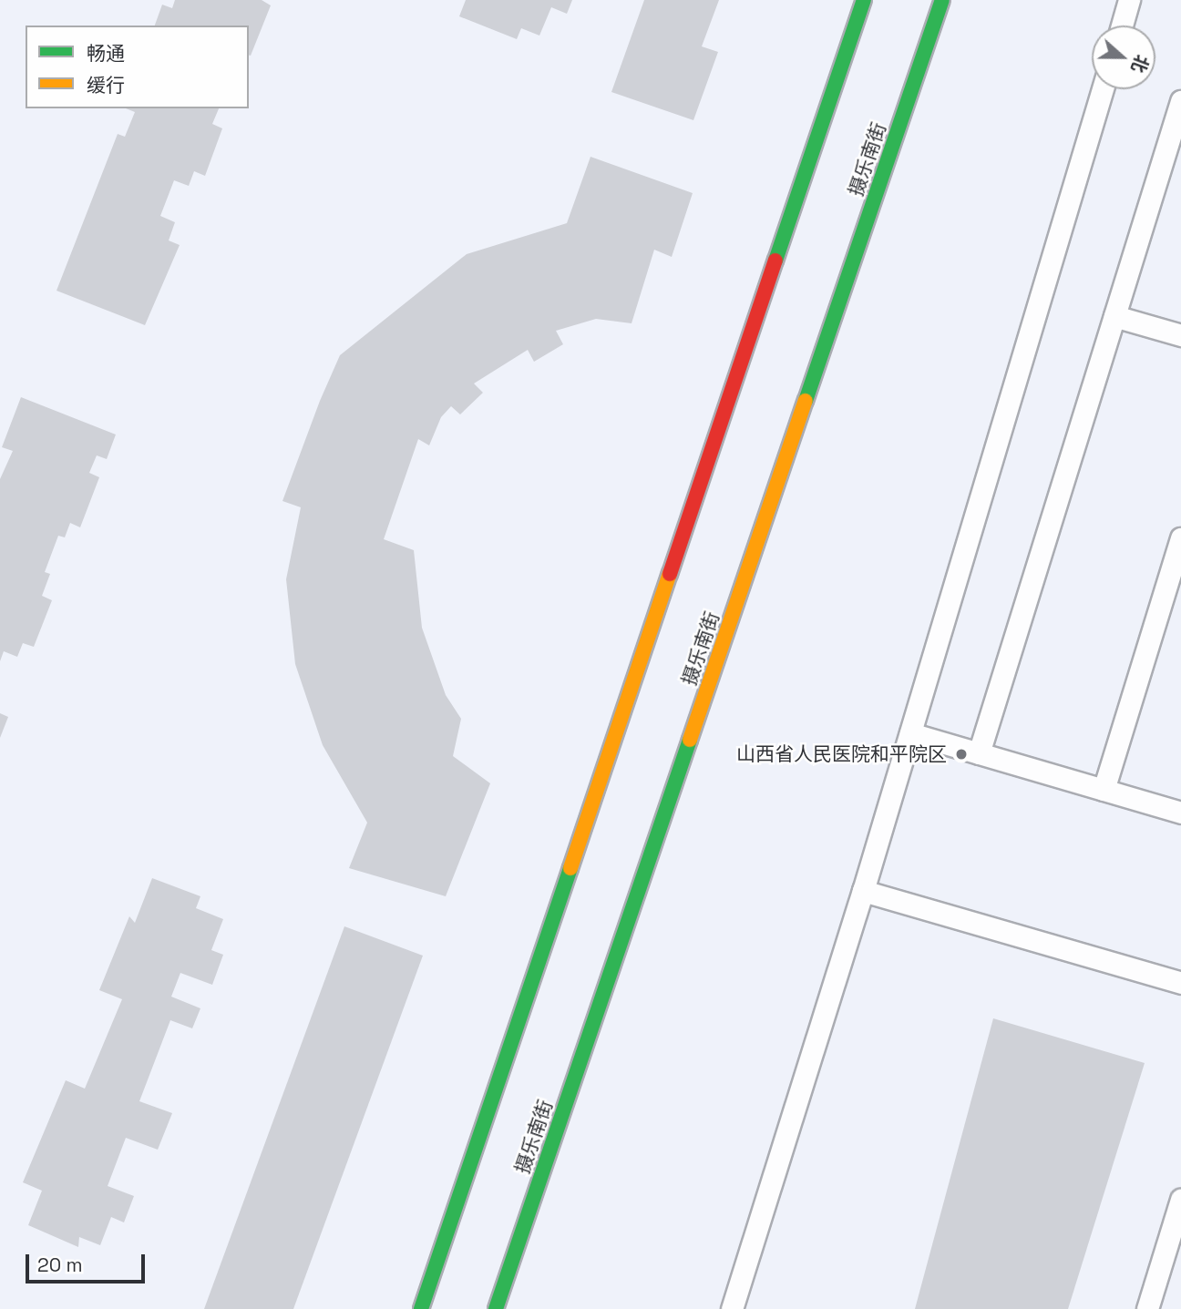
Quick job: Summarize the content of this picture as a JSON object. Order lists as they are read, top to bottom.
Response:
{
  "streets": {
    "street": ["摄乐南街"]
  },
  "places": ["山西省人民医院和平院区"],
  "legend": ["畅通", "缓行"],
  "scale_bar": "20 m",
  "north": "right"
}
